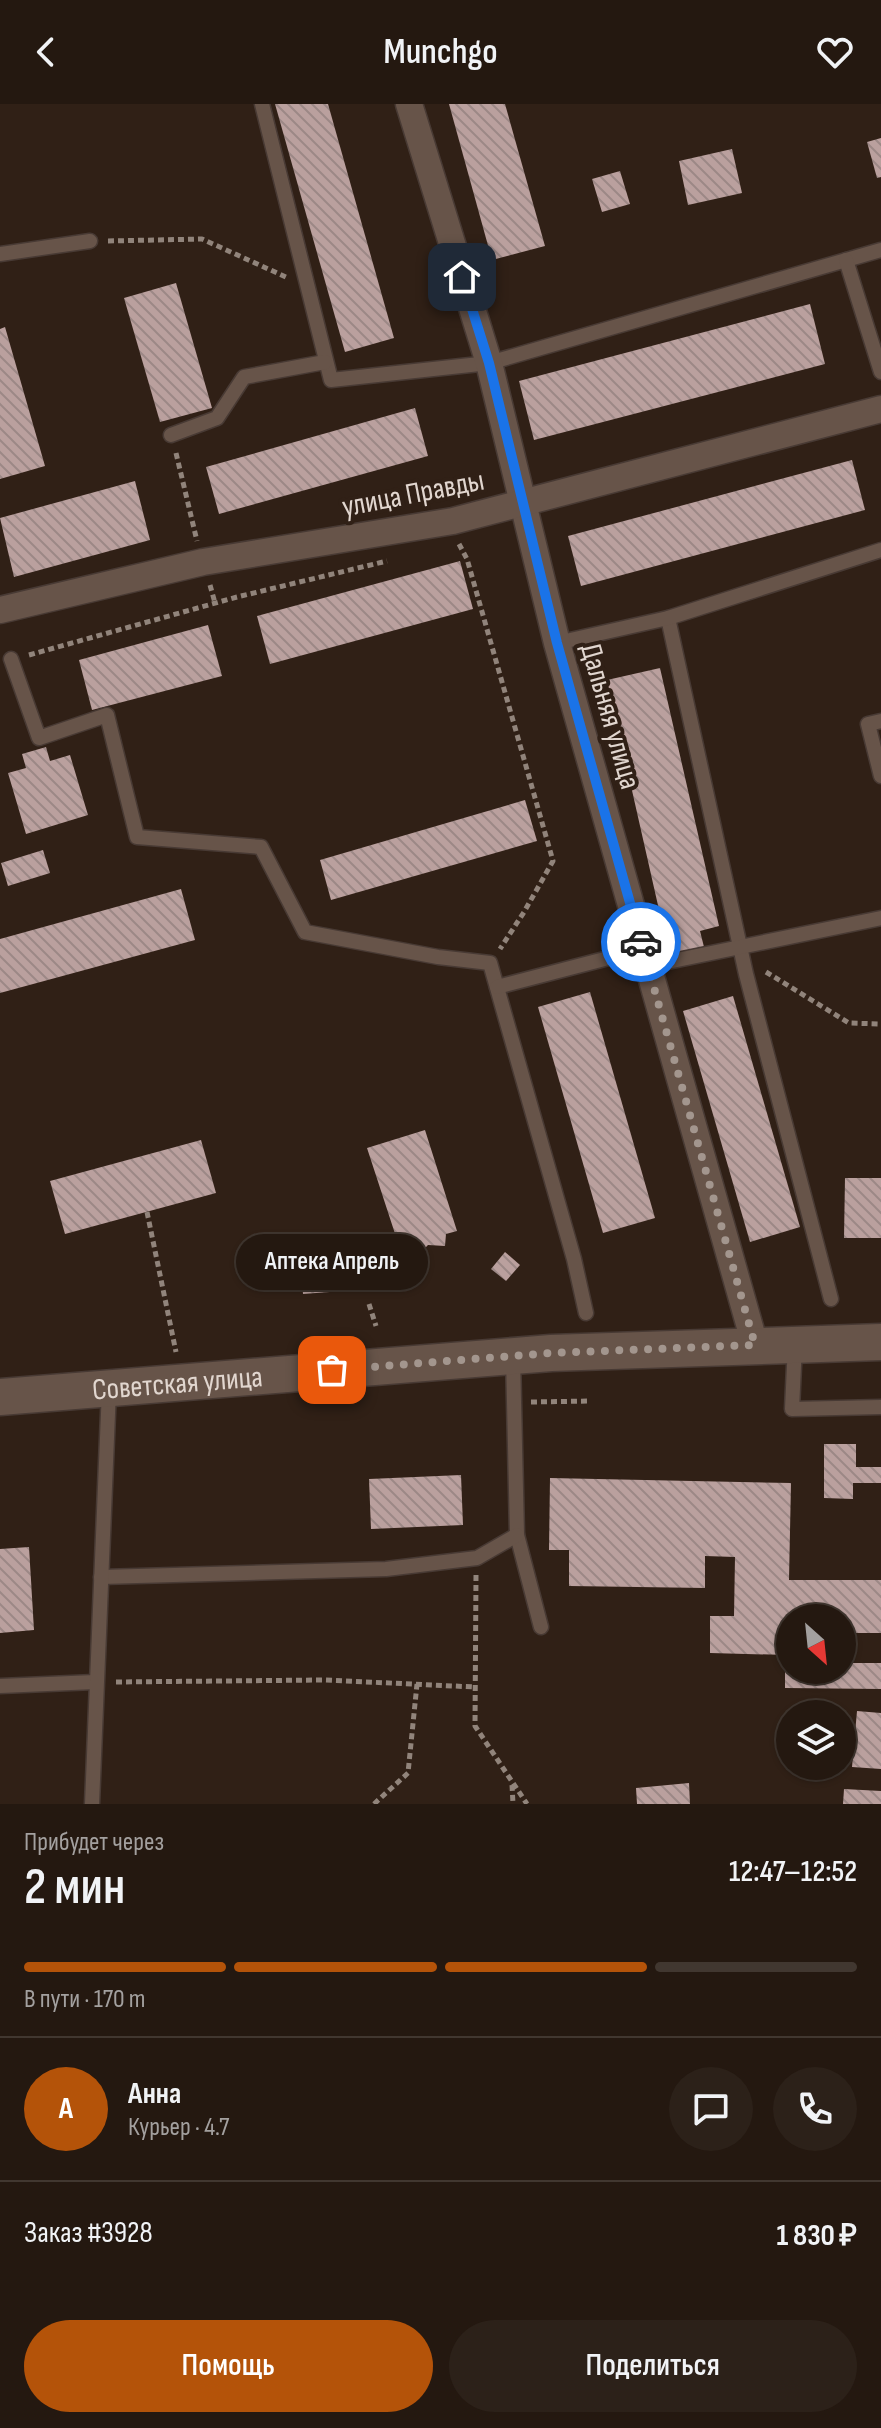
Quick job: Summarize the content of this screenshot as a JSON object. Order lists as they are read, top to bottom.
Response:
{
  "streets": {
    "main road": ["Советская улица"],
    "street": ["улица Правды", "Дальняя улица"]
  },
  "crossings": [
    ["улица Правды", "Дальняя улица"],
    ["Дальняя улица", "Советская улица"]
  ],
  "places": ["Аптека Апрель"],
  "north": "bottom right",
  "page": {
    "header": "Munchgo",
    "bubble": "Аптека Апрель",
    "heading": ["2 мин", "Прибудет через", "12:47–12:52"],
    "panel": [
      "Анна",
      "Курьер · 4.7",
      "Заказ #3928",
      "1 830 ₽"
    ],
    "bar": "В пути · 170 m",
    "round": "А",
    "buttons": ["Помощь", "Поделиться"]
  }
}
